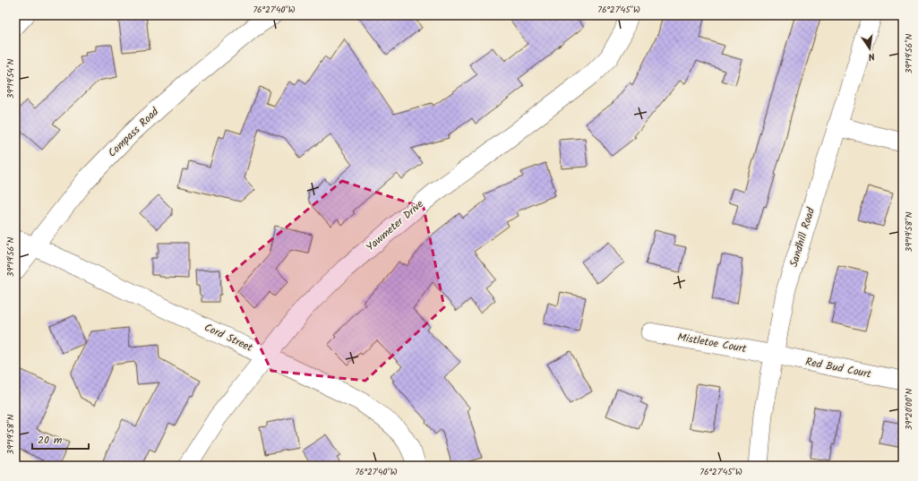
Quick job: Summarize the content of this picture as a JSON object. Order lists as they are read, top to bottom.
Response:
{
  "streets": {
    "street": [
      "Compass Road",
      "Yawmeter Drive",
      "Sandhill Road",
      "Cord Street",
      "Mistletoe Court",
      "Red Bud Court"
    ]
  },
  "crossings": [
    ["Compass Road", "Cord Street"],
    ["Yawmeter Drive", "Cord Street"],
    ["Sandhill Road", "Mistletoe Court"],
    ["Sandhill Road", "Red Bud Court"],
    ["Mistletoe Court", "Red Bud Court"]
  ],
  "scale_bar": "20 m",
  "north": "bottom",
  "coordinates": [
    "76°27'40\"W",
    "76°27'45\"W",
    "39°19'56\"N",
    "39°19'54\"N",
    "39°19'58\"N",
    "39°20'00\"N"
  ]
}
